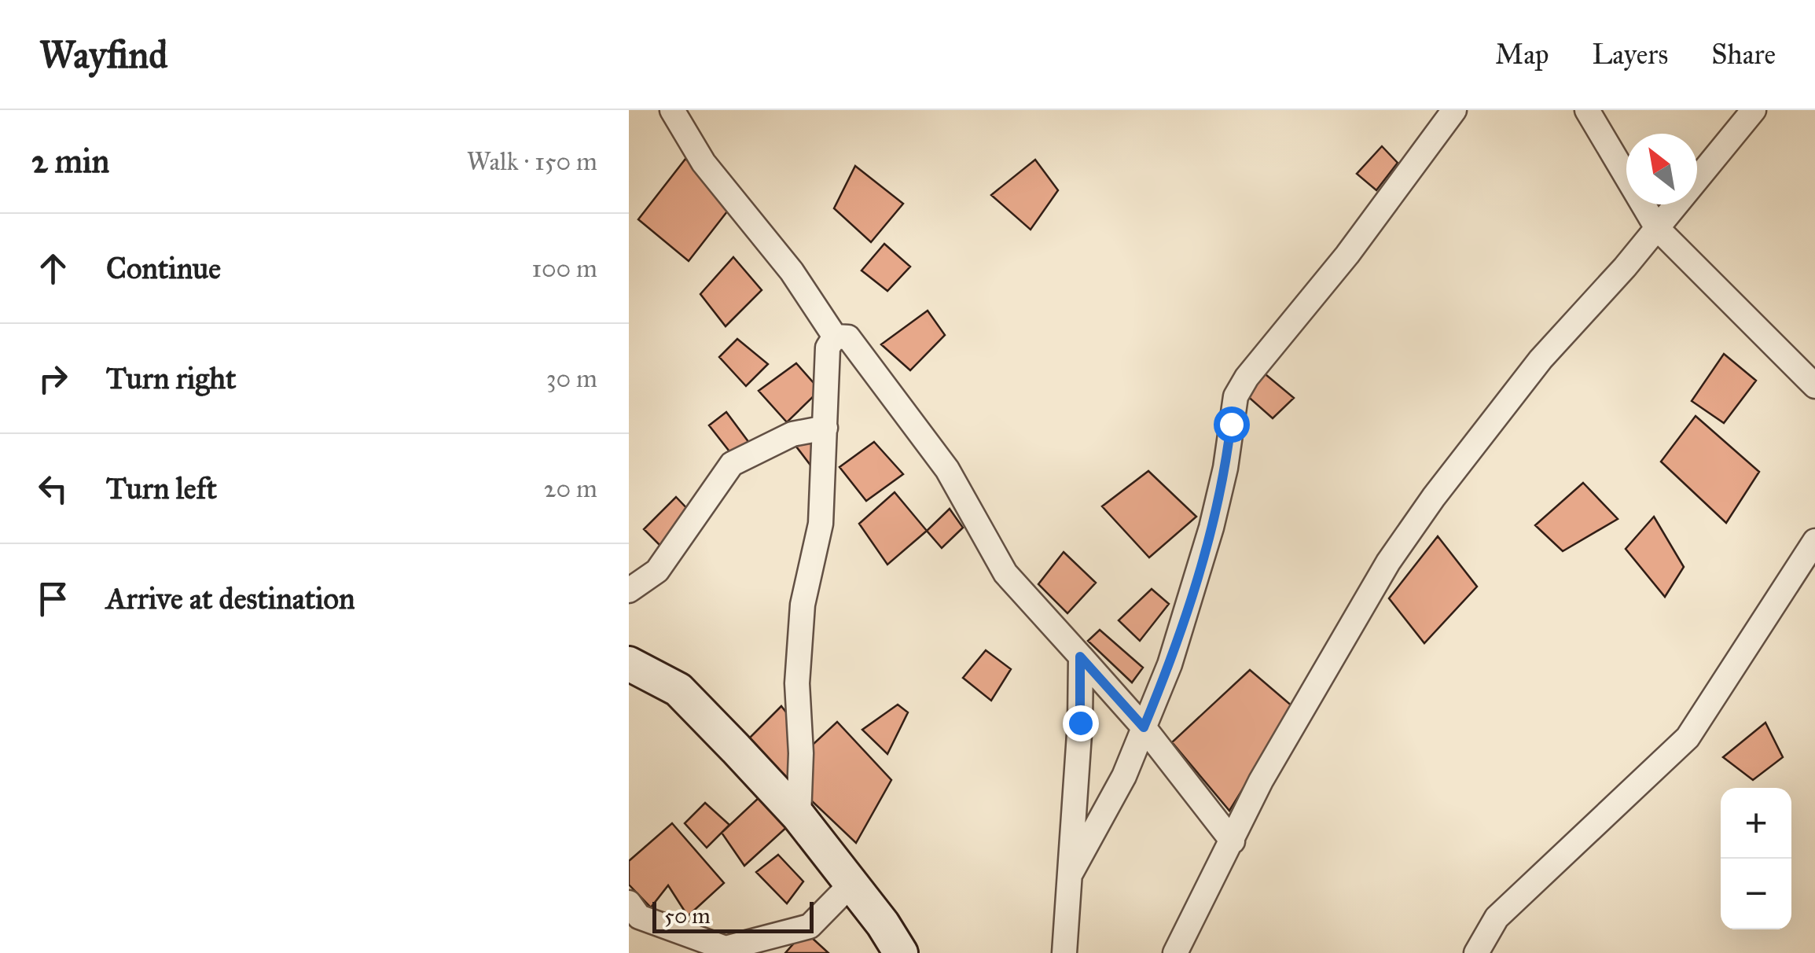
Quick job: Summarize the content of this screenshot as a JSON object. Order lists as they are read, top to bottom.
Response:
{
  "scale_bar": "50 m",
  "north": "top left",
  "page": {
    "header": "Wayfind",
    "nav": ["Map", "Layers", "Share"],
    "heading": ["2 min", "Walk · 150 m"],
    "list": [
      ["Continue", "100 m"],
      ["Turn right", "30 m"],
      ["Turn left", "20 m"],
      "Arrive at destination"
    ],
    "map_buttons": ["+", "−"],
    "scale": "50 m"
  }
}
